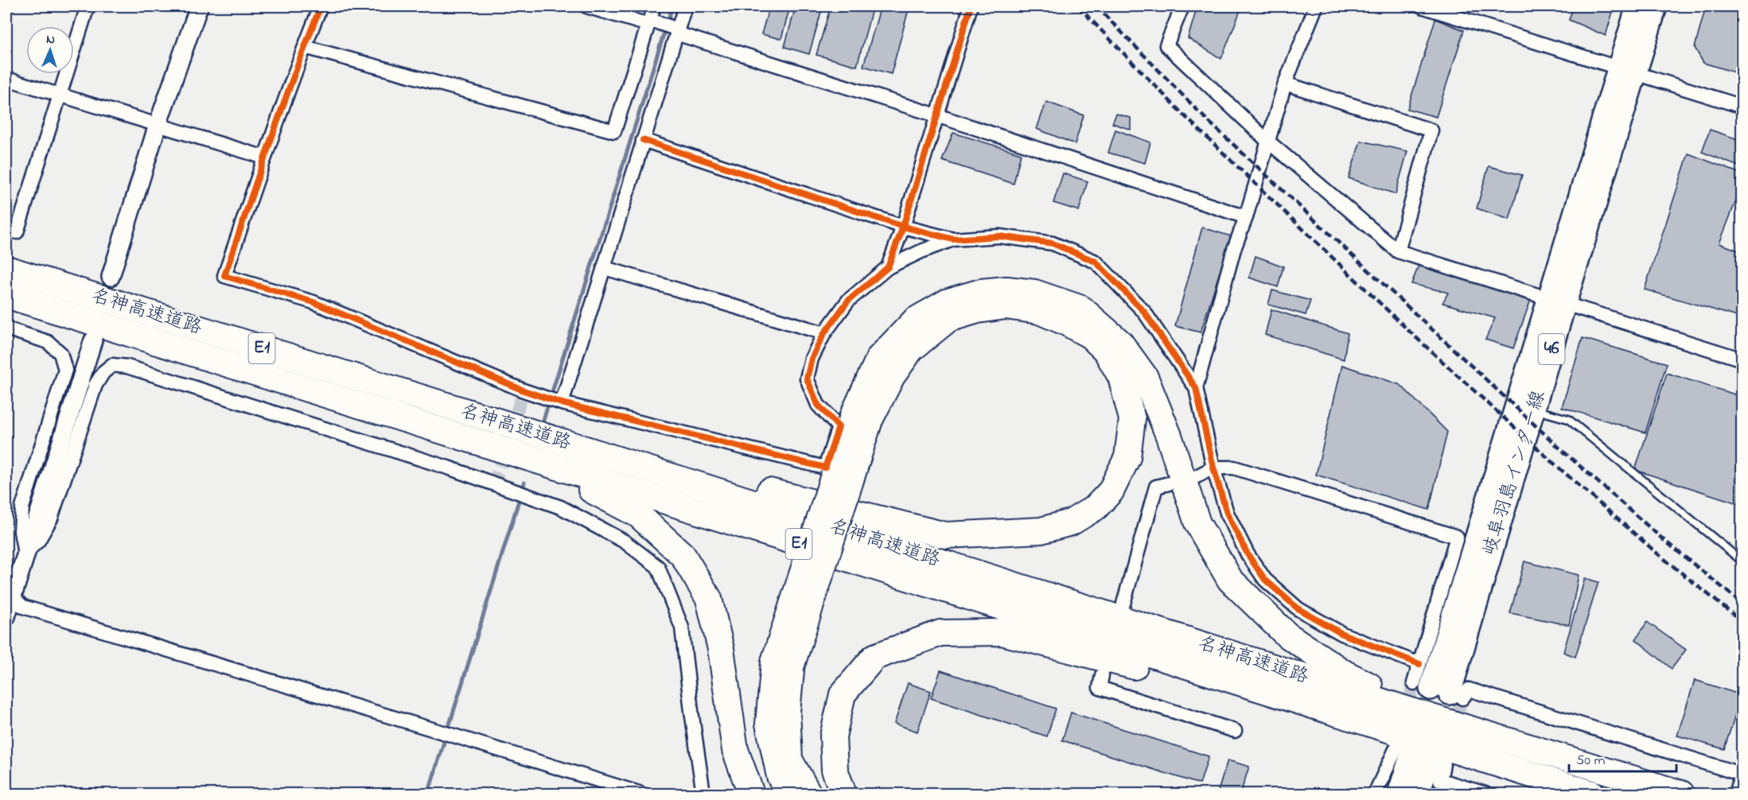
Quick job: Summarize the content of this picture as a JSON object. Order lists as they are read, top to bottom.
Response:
{
  "streets": {
    "highway": ["名神高速道路", "E1"],
    "main road": ["46", "岐阜羽島インター線"]
  },
  "scale_bar": "50 m",
  "north": "top"
}
